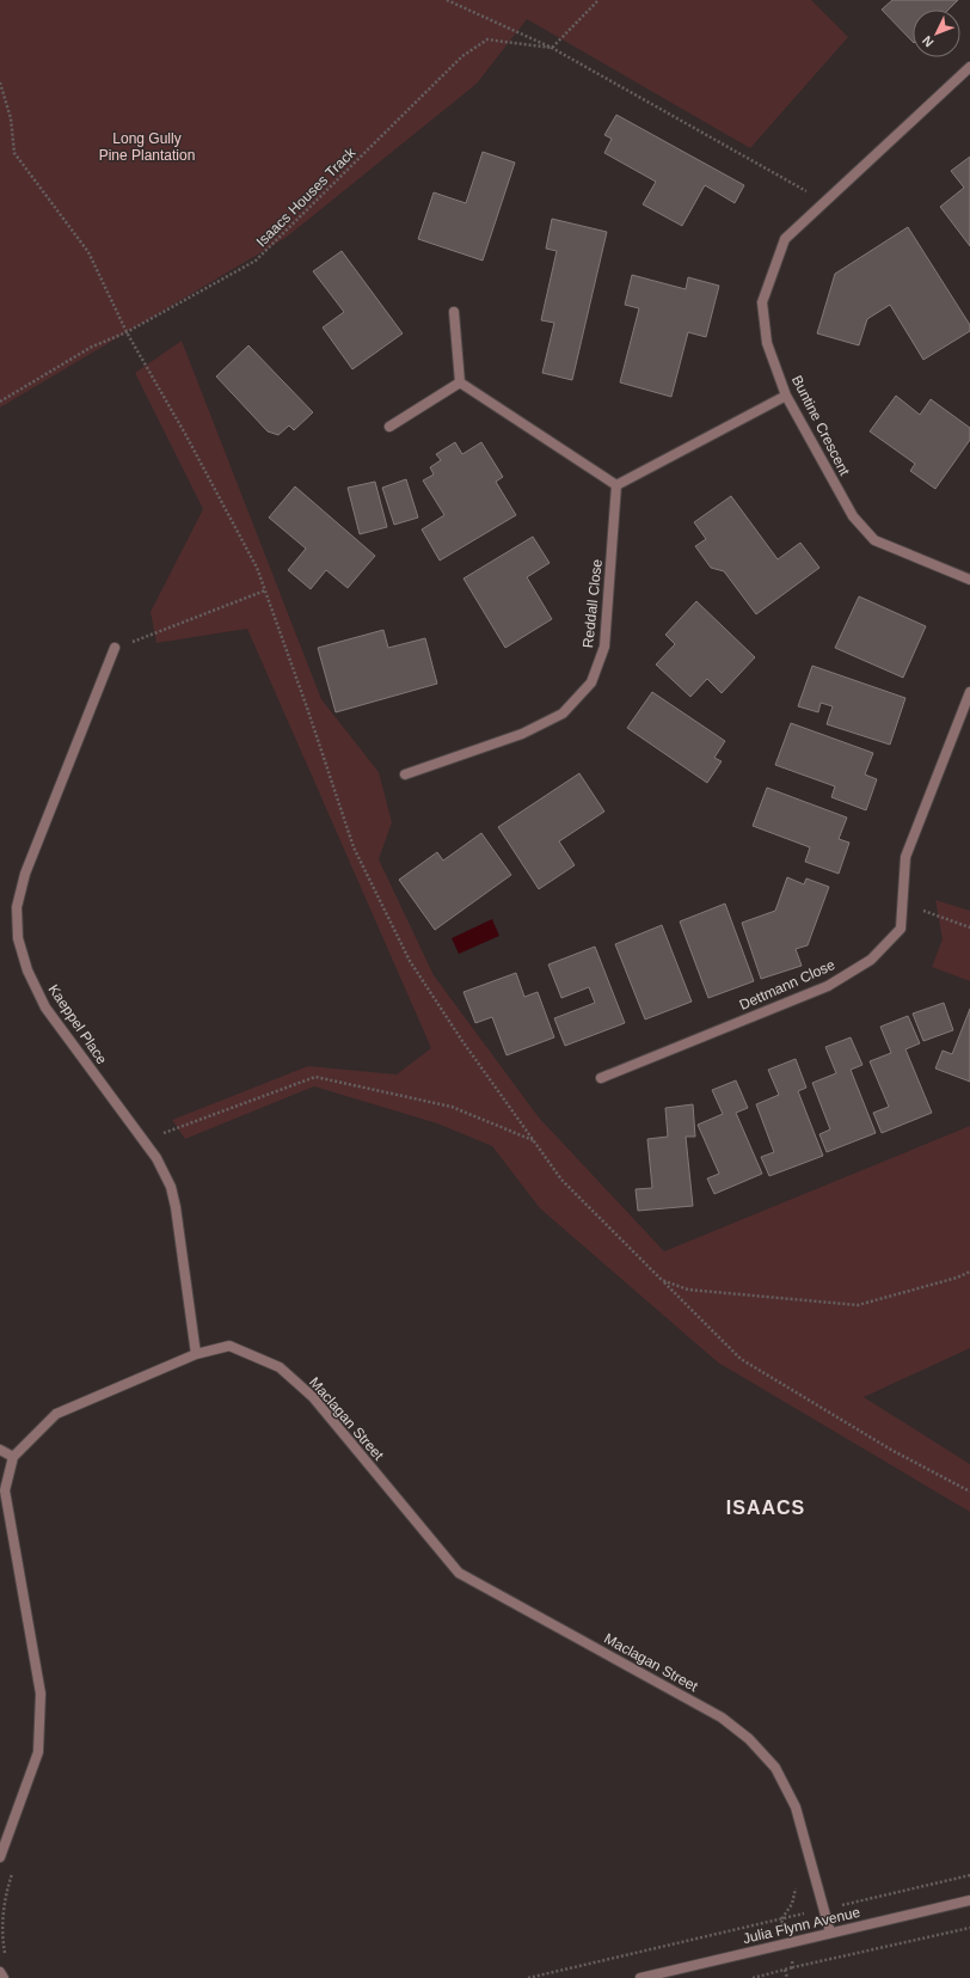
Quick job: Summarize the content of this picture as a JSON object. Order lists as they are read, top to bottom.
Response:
{
  "streets": {
    "street": [
      "Buntine Crescent",
      "Reddall Close",
      "Dettmann Close",
      "Kaeppel Place",
      "Maclagan Street",
      "Julia Flynn Avenue"
    ],
    "path": ["Isaacs Houses Track"]
  },
  "crossings": [
    ["Kaeppel Place", "Maclagan Street"],
    ["Maclagan Street", "Julia Flynn Avenue"]
  ],
  "districts": ["ISAACS"],
  "parks": ["Long Gully Pine Plantation"],
  "north": "bottom left"
}
